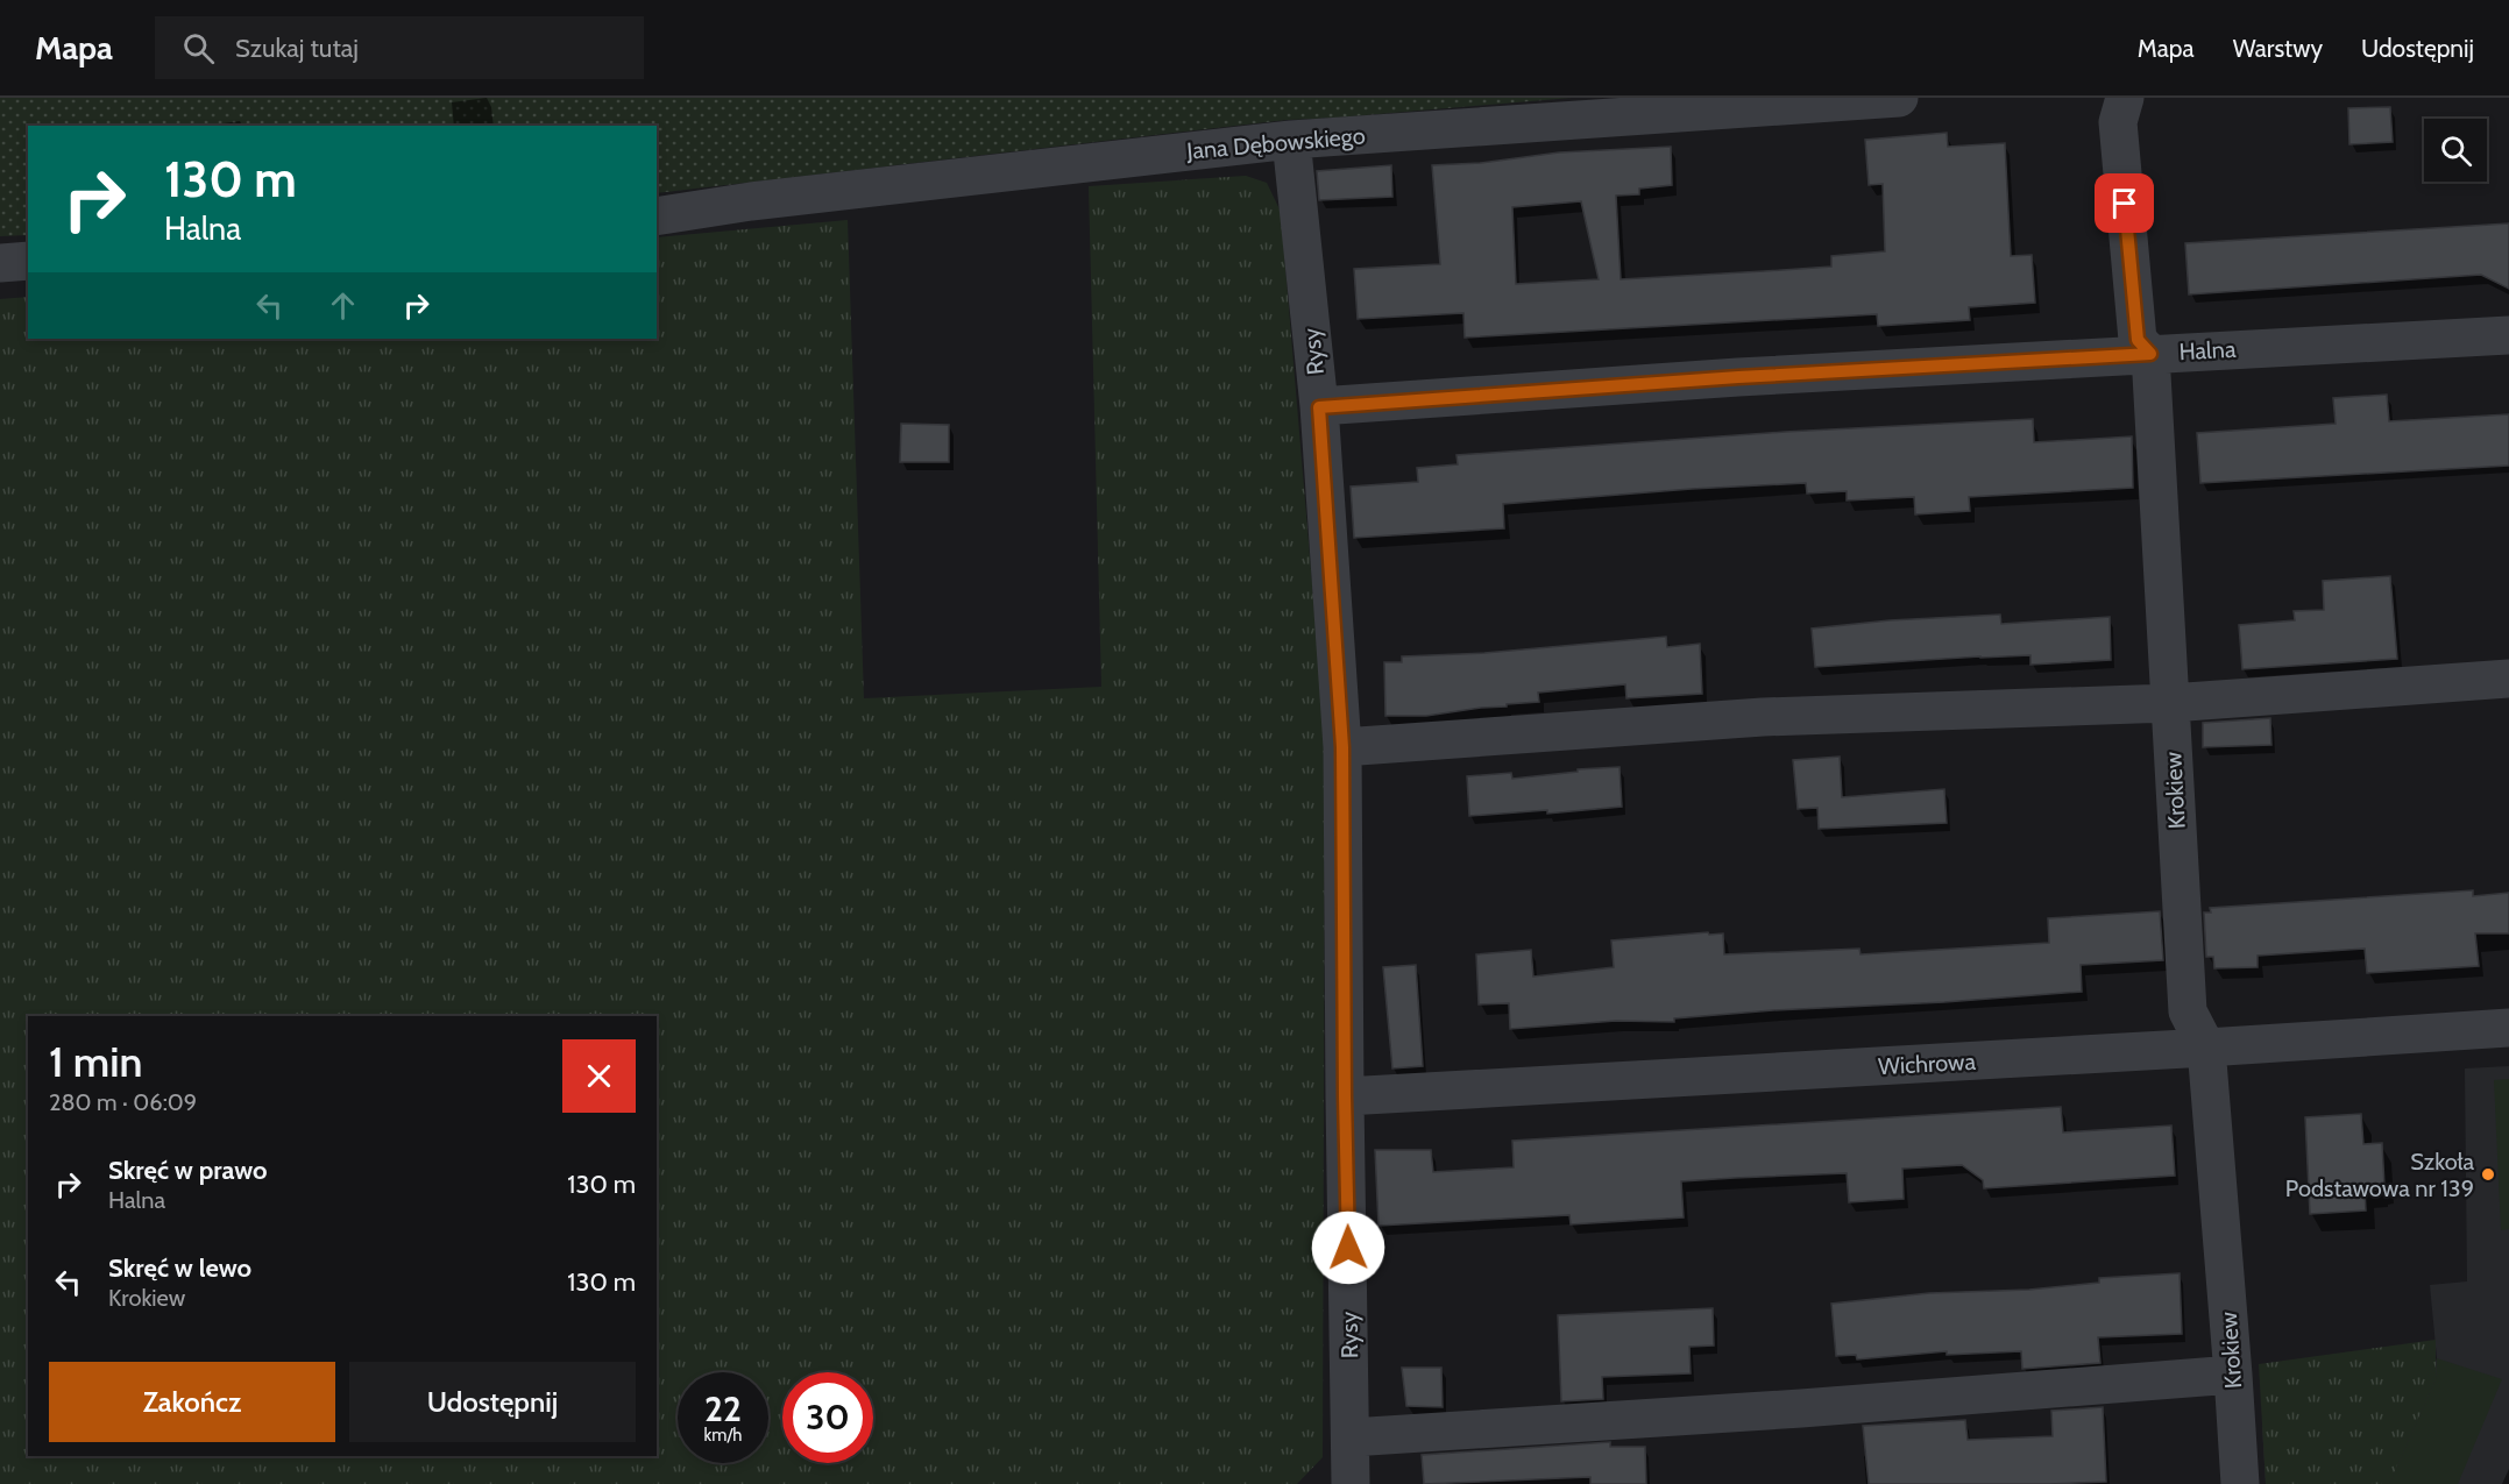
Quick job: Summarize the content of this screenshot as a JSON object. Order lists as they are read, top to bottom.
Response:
{
  "streets": {
    "street": [
      "Jana Dębowskiego",
      "Halna",
      "Rysy",
      "Krokiew",
      "Wichrowa"
    ]
  },
  "crossings": [
    ["Jana Dębowskiego", "Rysy"],
    ["Halna", "Rysy"],
    ["Halna", "Krokiew"],
    ["Rysy", "Wichrowa"],
    ["Krokiew", "Wichrowa"]
  ],
  "places": ["Szkoła Podstawowa nr 139"],
  "page": {
    "header": "Mapa",
    "search": "Szukaj tutaj",
    "nav": ["Mapa", "Warstwy", "Udostępnij"],
    "turn": ["130 m", "Halna"],
    "heading": ["1 min", "280 m · 06:09"],
    "list": [
      {
        "name": "Skręć w prawo",
        "note": "Halna",
        "value": "130 m"
      },
      {
        "name": "Skręć w lewo",
        "note": "Krokiew",
        "value": "130 m"
      }
    ],
    "buttons": ["Zakończ", "Udostępnij"],
    "speed": "22 km/h",
    "limit": "30"
  }
}
